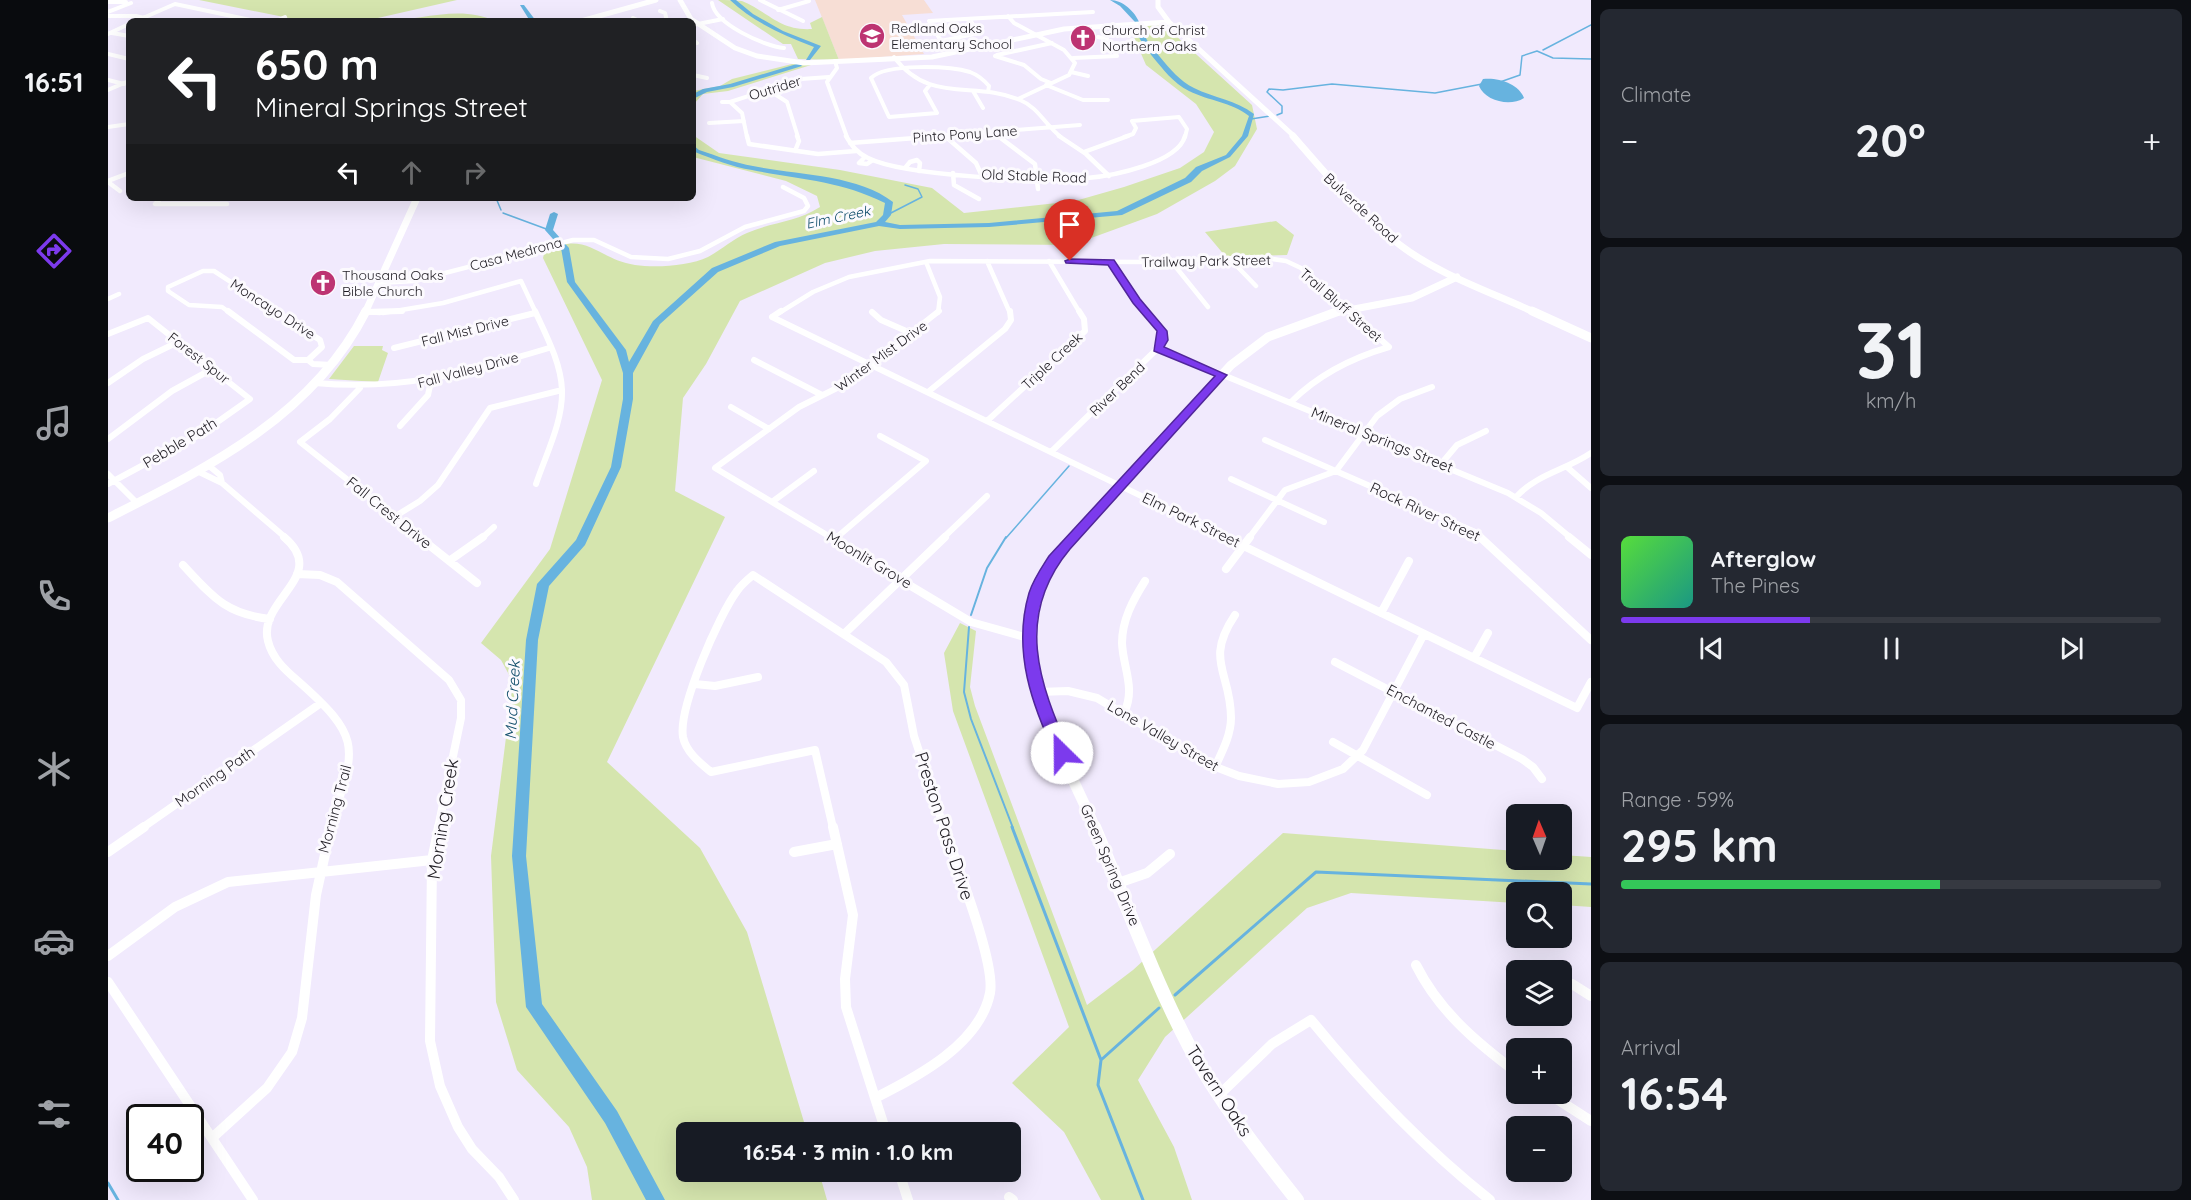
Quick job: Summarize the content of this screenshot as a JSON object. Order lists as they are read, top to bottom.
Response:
{
  "streets": {
    "main road": ["Bulverde Road", "Green Spring Drive", "Tavern Oaks"],
    "street": [
      "Outrider",
      "Pinto Pony Lane",
      "Old Stable Road",
      "Casa Medrona",
      "Trailway Park Street",
      "Trail Bluff Street",
      "Moncayo Drive",
      "Fall Mist Drive",
      "Winter Mist Drive",
      "Forest Spur",
      "Triple Creek",
      "Fall Valley Drive",
      "River Bend",
      "Mineral Springs Street",
      "Pebble Path",
      "Rock River Street",
      "Fall Crest Drive",
      "Elm Park Street",
      "Moonlit Grove",
      "Enchanted Castle",
      "Lone Valley Street",
      "Morning Path",
      "Morning Trail",
      "Morning Creek",
      "Preston Pass Drive"
    ]
  },
  "crossings": [
    ["Outrider", "Old Stable Road"],
    ["Pinto Pony Lane", "Old Stable Road"],
    ["Bulverde Road", "Green Spring Drive"],
    ["Trailway Park Street", "Trail Bluff Street"],
    ["Trailway Park Street", "Winter Mist Drive"],
    ["Trailway Park Street", "Triple Creek"],
    ["Trailway Park Street", "Elm Park Street"],
    ["Trail Bluff Street", "Mineral Springs Street"],
    ["Trail Bluff Street", "Green Spring Drive"],
    ["Winter Mist Drive", "Elm Park Street"],
    ["Winter Mist Drive", "Moonlit Grove"],
    ["Forest Spur", "Pebble Path"],
    ["Triple Creek", "Elm Park Street"],
    ["Fall Valley Drive", "Fall Crest Drive"],
    ["River Bend", "Mineral Springs Street"],
    ["River Bend", "Elm Park Street"],
    ["Mineral Springs Street", "Green Spring Drive"],
    ["Elm Park Street", "Lone Valley Street"],
    ["Elm Park Street", "Green Spring Drive"],
    ["Moonlit Grove", "Green Spring Drive"],
    ["Enchanted Castle", "Lone Valley Street"],
    ["Lone Valley Street", "Green Spring Drive"],
    ["Morning Path", "Morning Trail"],
    ["Green Spring Drive", "Tavern Oaks"]
  ],
  "water": ["Elm Creek", "Mud Creek"],
  "places": {
    "school or university": ["Redland Oaks Elementary School"],
    "church": ["Church of Christ Northern Oaks", "Thousand Oaks Bible Church"]
  },
  "north": "top",
  "page": {
    "tabs": "16:51",
    "tile": [
      "Climate",
      ["31", "km/h"],
      ["Range · 59%", "295 km"],
      ["Arrival", "16:54"]
    ],
    "turn": ["650 m", "Mineral Springs Street"],
    "heat": ["−", "20°", "+"],
    "song": ["Afterglow", "The Pines"],
    "map_buttons": ["+", "−"],
    "limit": "40",
    "trip": "16:54 · 3 min · 1.0 km"
  }
}
